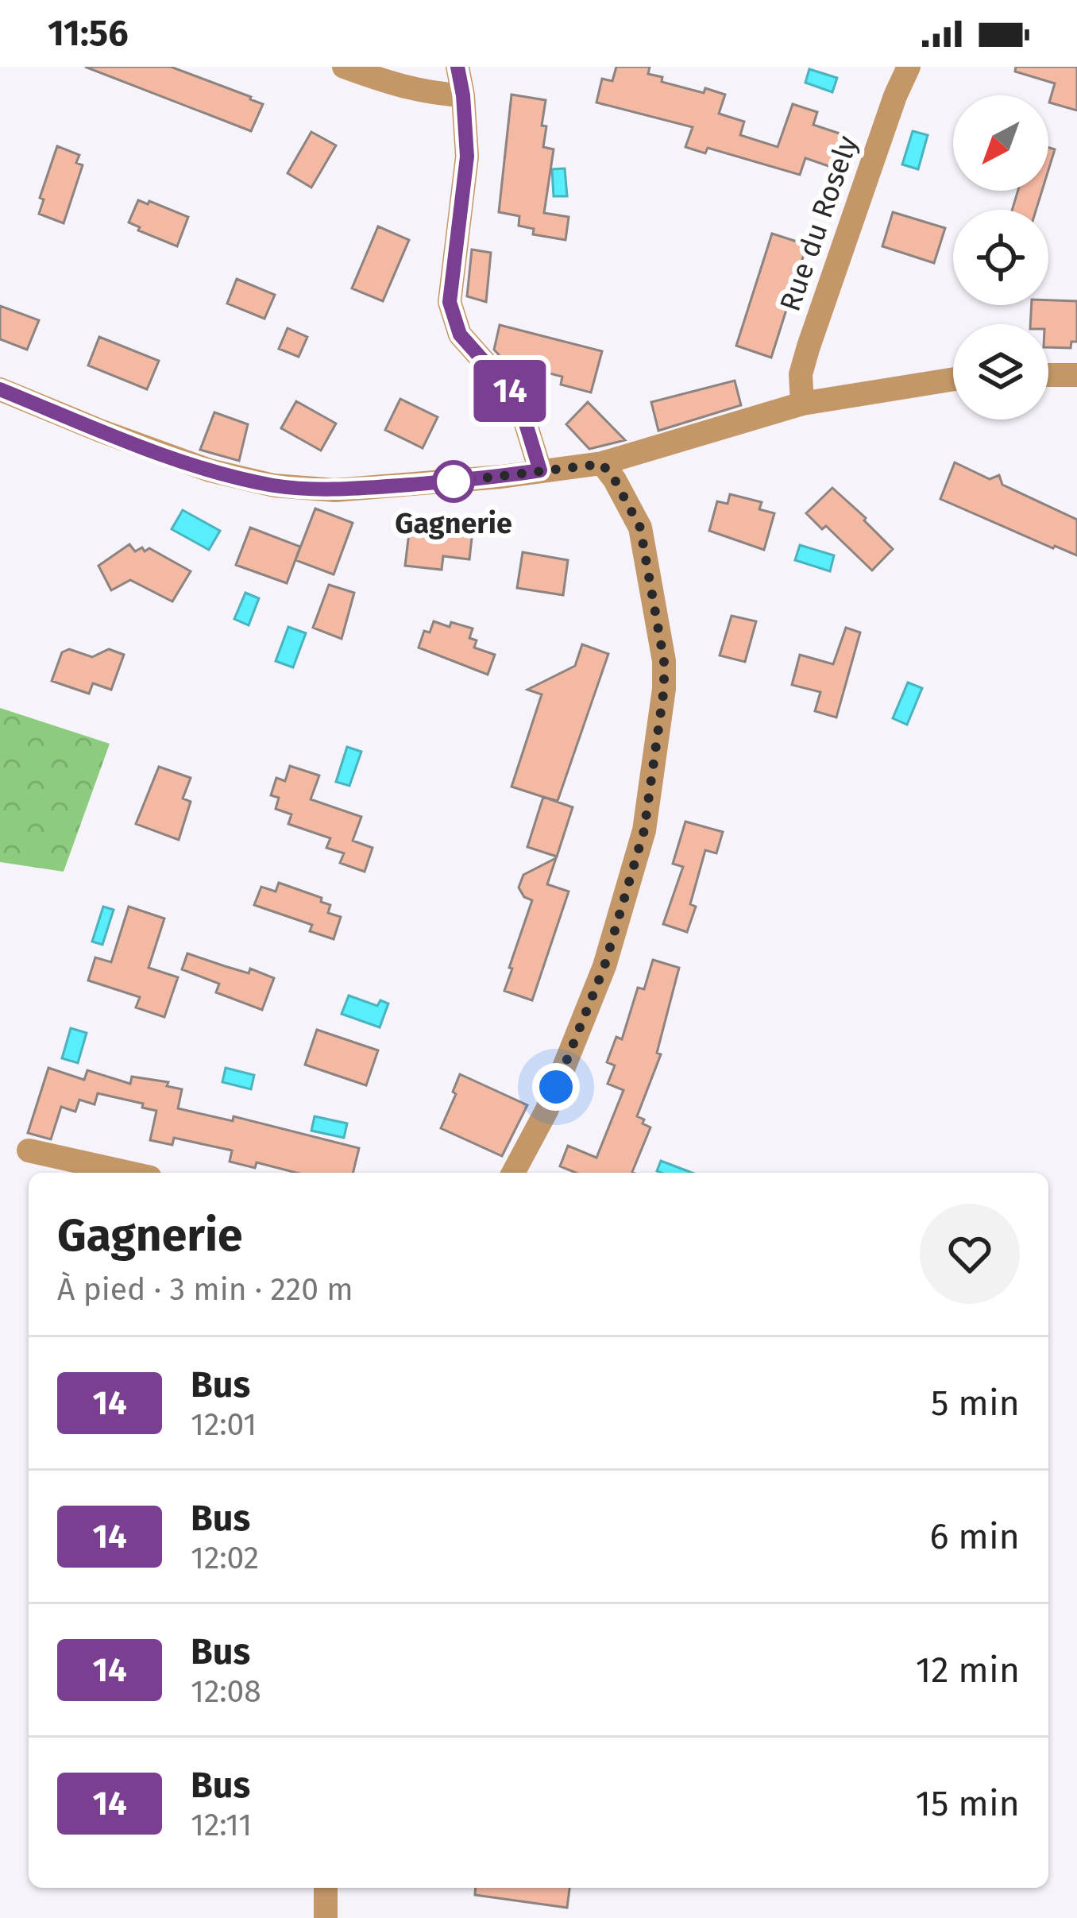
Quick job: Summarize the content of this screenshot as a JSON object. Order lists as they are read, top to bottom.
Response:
{
  "streets": {
    "street": ["Rue du Rosely"]
  },
  "places": ["Gagnerie"],
  "lines": ["bus line 14"],
  "north": "bottom left",
  "page": {
    "status": "11:56",
    "on_map": "14",
    "heading": ["Gagnerie", "À pied · 3 min · 220 m"],
    "list": [
      {
        "mark": "14",
        "name": "Bus",
        "note": "12:01",
        "value": "5 min"
      },
      {
        "mark": "14",
        "name": "Bus",
        "note": "12:02",
        "value": "6 min"
      },
      {
        "mark": "14",
        "name": "Bus",
        "note": "12:08",
        "value": "12 min"
      },
      {
        "mark": "14",
        "name": "Bus",
        "note": "12:11",
        "value": "15 min"
      }
    ]
  }
}
